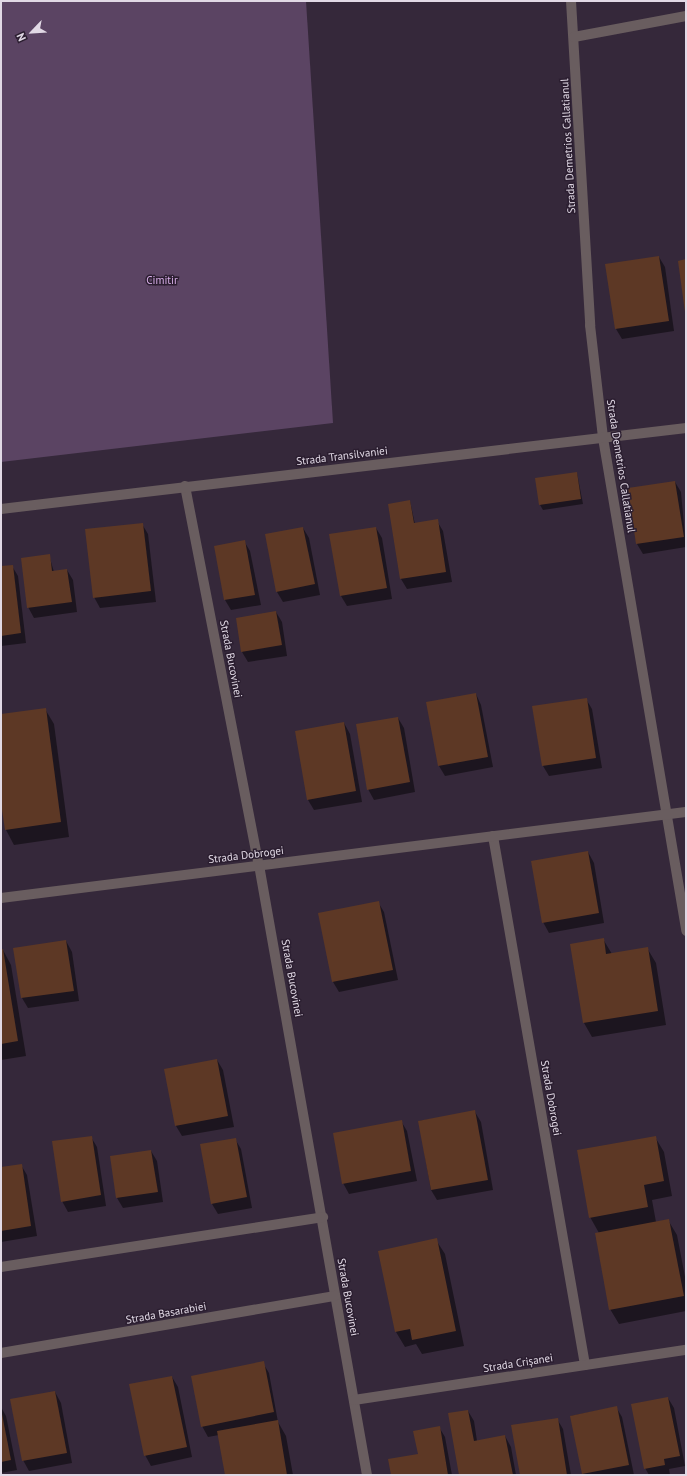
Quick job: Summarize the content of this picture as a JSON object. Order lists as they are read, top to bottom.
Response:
{
  "streets": {
    "street": [
      "Strada Demetrios Callatianul",
      "Strada Transilvaniei",
      "Strada Bucovinei",
      "Strada Dobrogei",
      "Strada Basarabiei",
      "Strada Crișanei"
    ]
  },
  "crossings": [
    ["Strada Demetrios Callatianul", "Strada Transilvaniei"],
    ["Strada Demetrios Callatianul", "Strada Dobrogei"],
    ["Strada Transilvaniei", "Strada Bucovinei"],
    ["Strada Bucovinei", "Strada Dobrogei"],
    ["Strada Bucovinei", "Strada Basarabiei"],
    ["Strada Bucovinei", "Strada Crișanei"],
    ["Strada Dobrogei", "Strada Crișanei"]
  ],
  "parks": ["Cimitir"],
  "north": "bottom left"
}
